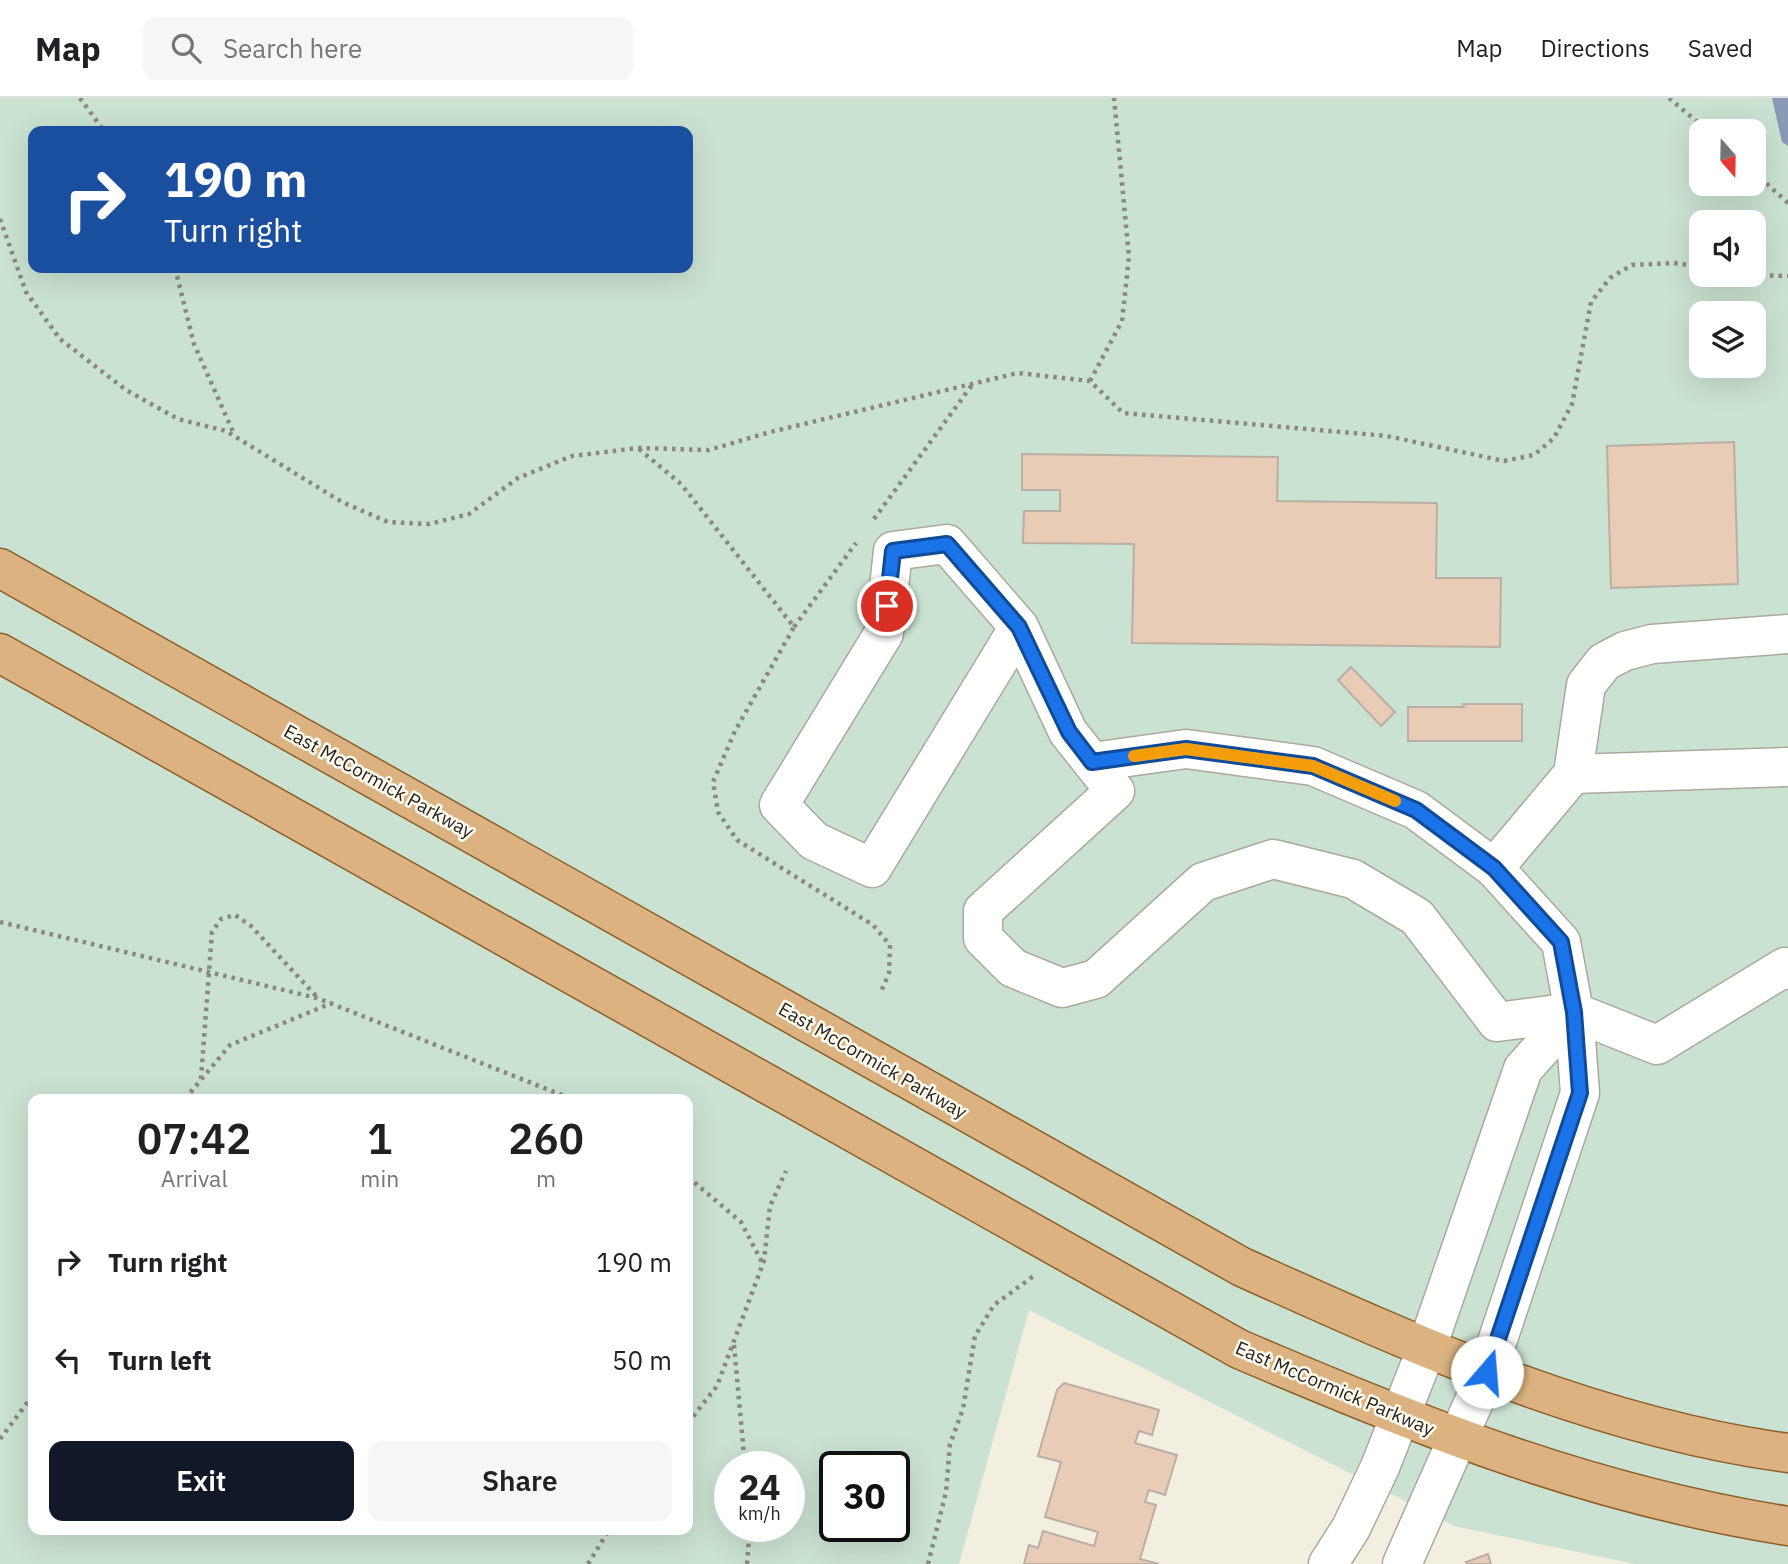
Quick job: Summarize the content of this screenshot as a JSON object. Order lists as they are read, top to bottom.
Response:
{
  "streets": {
    "main road": ["East McCormick Parkway"]
  },
  "north": "bottom",
  "page": {
    "header": "Map",
    "search": "Search here",
    "nav": ["Map", "Directions", "Saved"],
    "turn": ["190 m", "Turn right"],
    "eta": [
      "07:42",
      "Arrival",
      "1",
      "min",
      "260",
      "m"
    ],
    "list": [
      {
        "name": "Turn right",
        "value": "190 m"
      },
      {
        "name": "Turn left",
        "value": "50 m"
      }
    ],
    "buttons": ["Exit", "Share"],
    "speed": "24 km/h",
    "limit": "30"
  }
}
